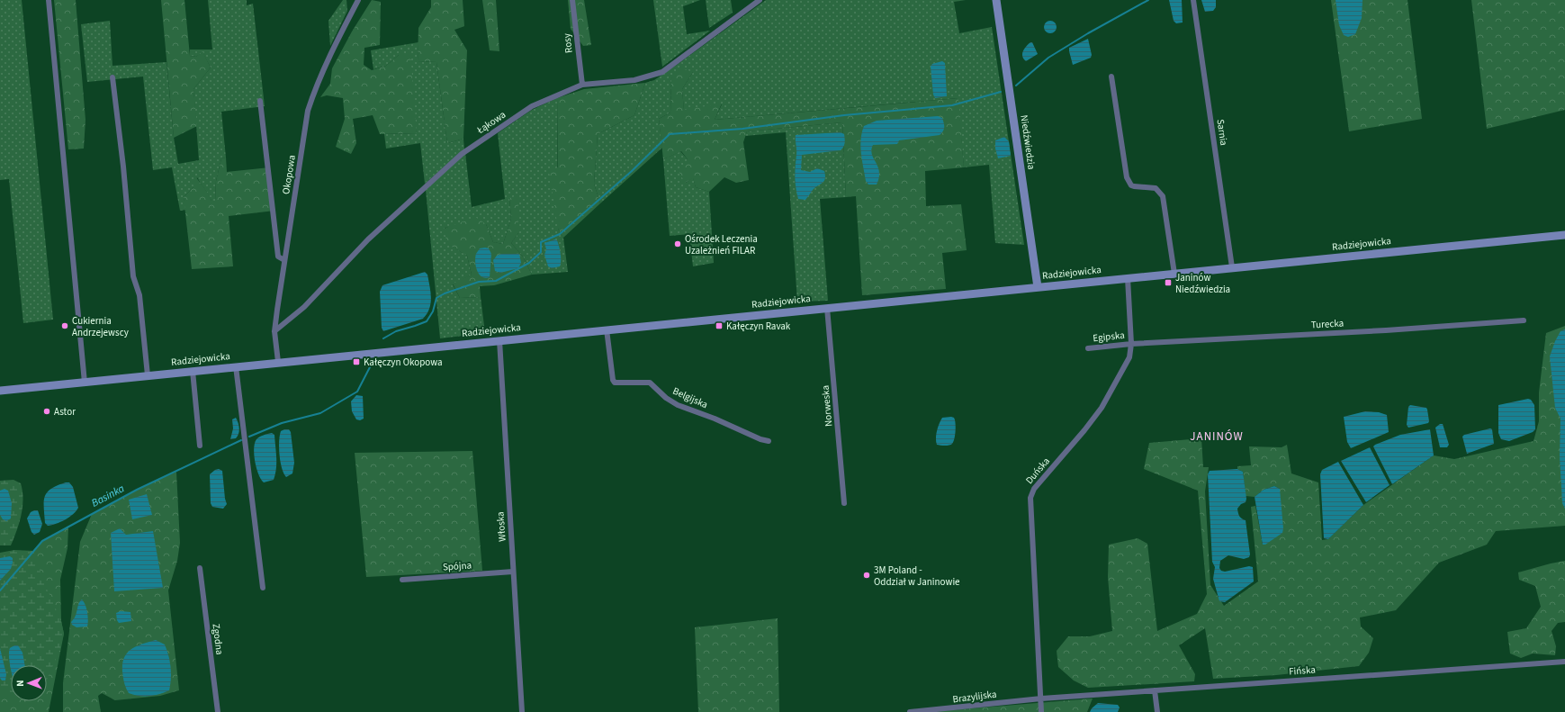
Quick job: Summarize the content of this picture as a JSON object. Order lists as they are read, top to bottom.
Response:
{
  "streets": {
    "main road": ["Niedźwiedzia", "Radziejowicka"],
    "street": [
      "Rosy",
      "Łąkowa",
      "Sarnia",
      "Okopowa",
      "Turecka",
      "Egipska",
      "Belgijska",
      "Norweska",
      "Duńska",
      "Włoska",
      "Spójna",
      "Zgodna",
      "Fińska",
      "Brazylijska"
    ]
  },
  "crossings": [
    ["Rosy", "Łąkowa"],
    ["Łąkowa", "Okopowa"],
    ["Sarnia", "Radziejowicka"],
    ["Niedźwiedzia", "Radziejowicka"],
    ["Okopowa", "Radziejowicka"],
    ["Radziejowicka", "Belgijska"],
    ["Radziejowicka", "Norweska"],
    ["Radziejowicka", "Duńska"],
    ["Radziejowicka", "Włoska"],
    ["Turecka", "Egipska"],
    ["Turecka", "Duńska"],
    ["Egipska", "Duńska"],
    ["Duńska", "Fińska"],
    ["Duńska", "Brazylijska"],
    ["Włoska", "Spójna"],
    ["Fińska", "Brazylijska"]
  ],
  "districts": ["JANINÓW"],
  "water": ["Basinka"],
  "places": {
    "other": [
      "Ośrodek Leczenia Uzależnień FILAR",
      "Cukiernia Andrzejewscy",
      "Astor",
      "3M Poland - Oddział w Janinowie"
    ],
    "transit": ["Janinów Niedźwiedzia", "Kałęczyn Ravak", "Kałęczyn Okopowa"]
  },
  "north": "left"
}
